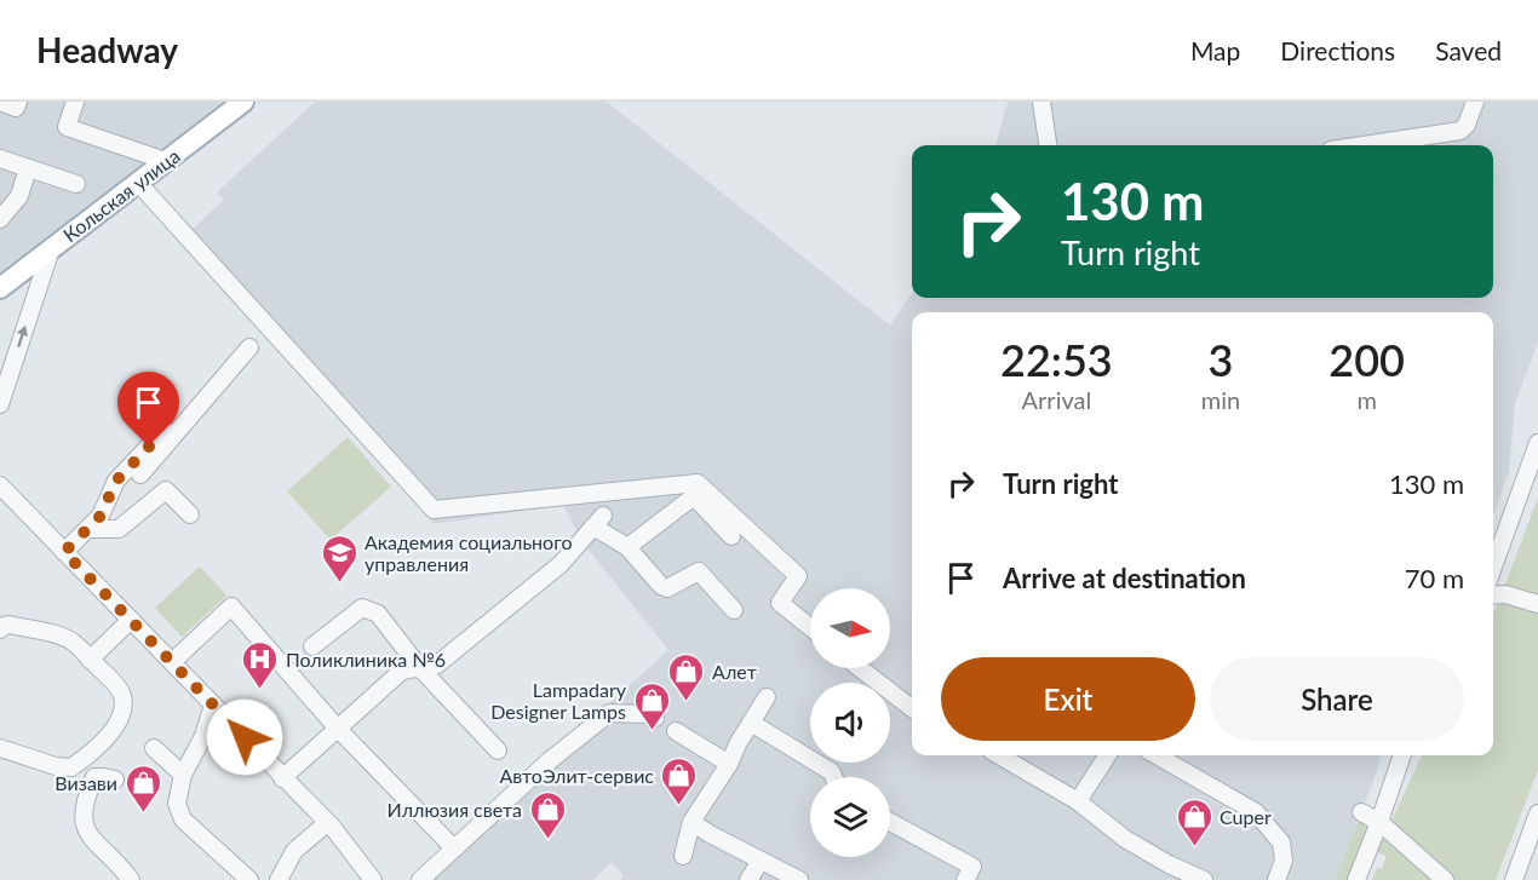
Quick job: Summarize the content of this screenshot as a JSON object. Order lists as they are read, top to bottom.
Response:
{
  "streets": {
    "main road": ["Кольская улица"]
  },
  "places": {
    "school or university": ["Академия социального управления"],
    "hospital": ["Поликлиника №6"],
    "shop": [
      "Алет",
      "Lampadary Designer Lamps",
      "АвтоЭлит-сервис",
      "Визави",
      "Иллюзия света",
      "Cuper"
    ]
  },
  "north": "right",
  "page": {
    "header": "Headway",
    "nav": ["Map", "Directions", "Saved"],
    "turn": ["130 m", "Turn right"],
    "eta": [
      "22:53",
      "Arrival",
      "3",
      "min",
      "200",
      "m"
    ],
    "list": [
      {
        "name": "Turn right",
        "value": "130 m"
      },
      {
        "name": "Arrive at destination",
        "value": "70 m"
      }
    ],
    "buttons": ["Exit", "Share"]
  }
}
